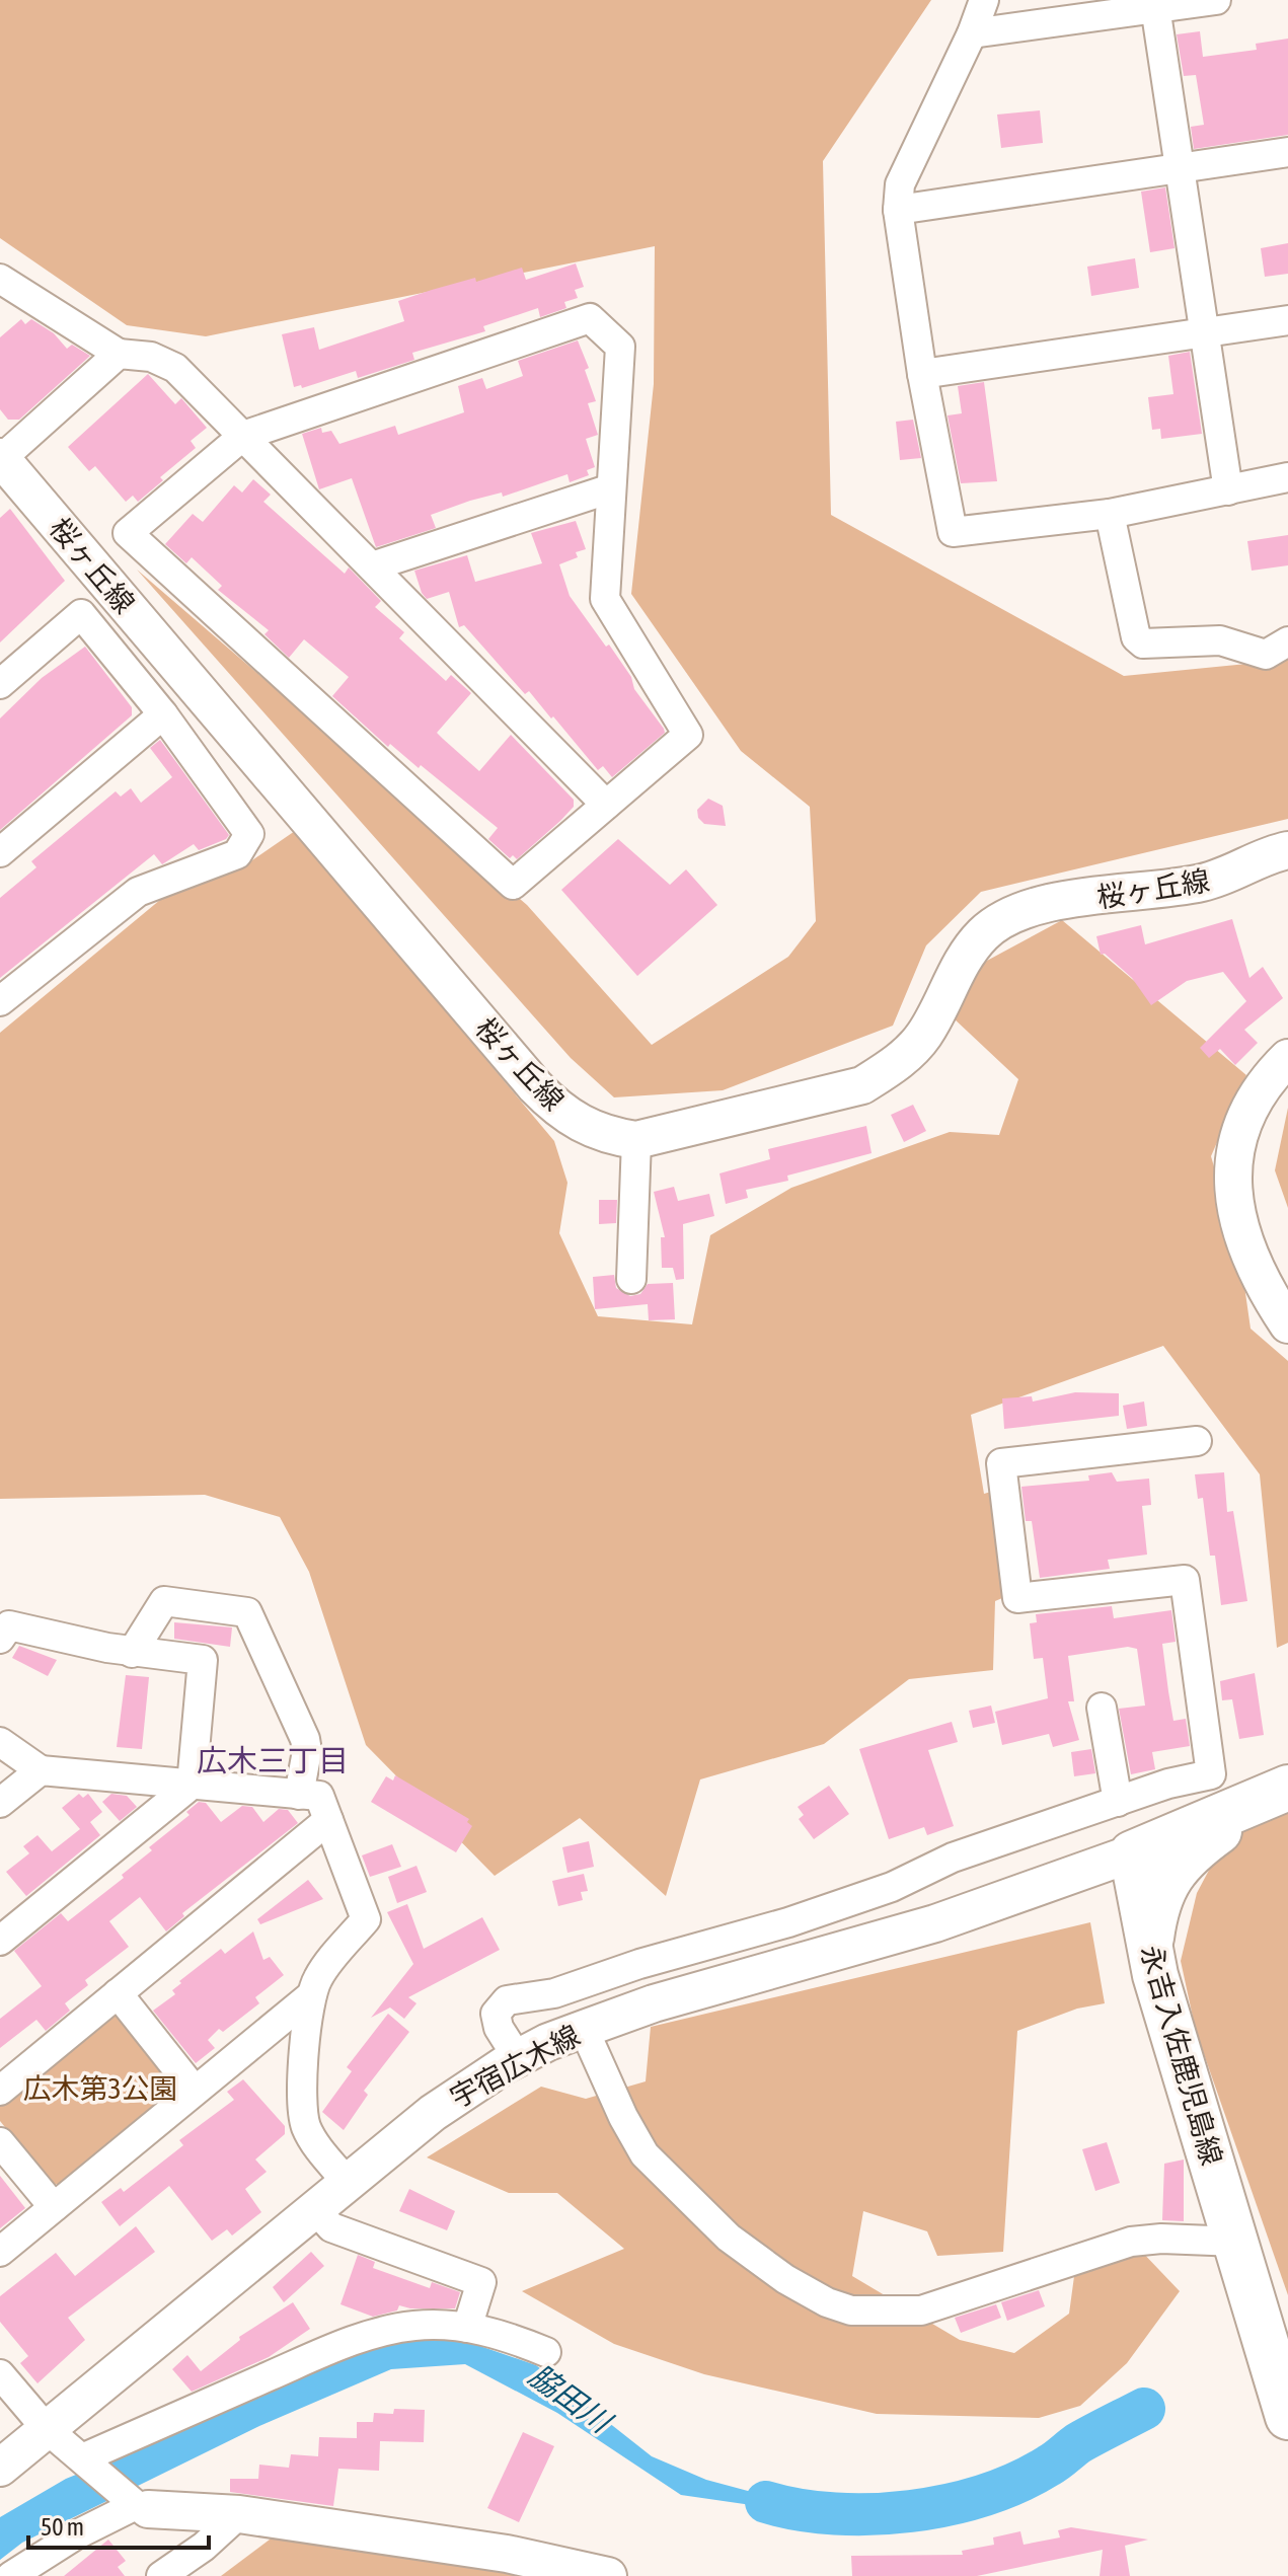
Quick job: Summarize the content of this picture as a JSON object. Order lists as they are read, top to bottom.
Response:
{
  "streets": {
    "main road": ["永吉入佐鹿児島線"],
    "street": ["桜ヶ丘線", "宇宿広木線"]
  },
  "crossings": [
    ["永吉入佐鹿児島線", "宇宿広木線"]
  ],
  "districts": ["広木三丁目"],
  "water": ["脇田川"],
  "parks": ["広木第3公園"],
  "scale_bar": "50 m"
}
